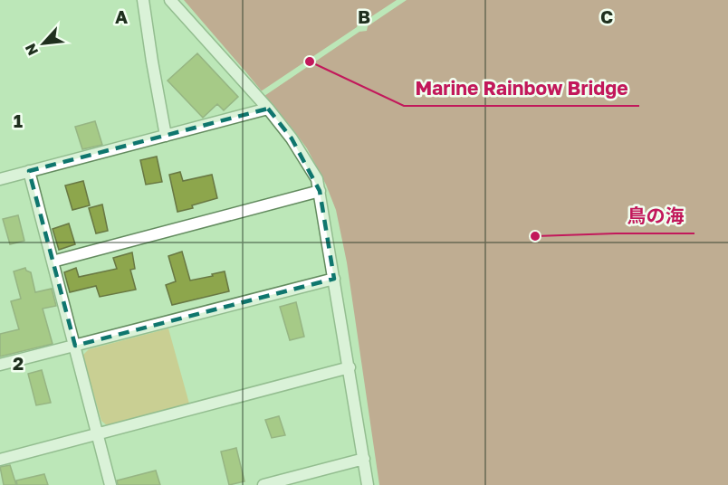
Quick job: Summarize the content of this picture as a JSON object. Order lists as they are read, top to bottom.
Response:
{
  "places": ["Marine Rainbow Bridge", "鳥の海"],
  "north": "bottom left",
  "grid": {
    "columns": ["A", "B", "C"],
    "rows": ["1", "2"]
  }
}
